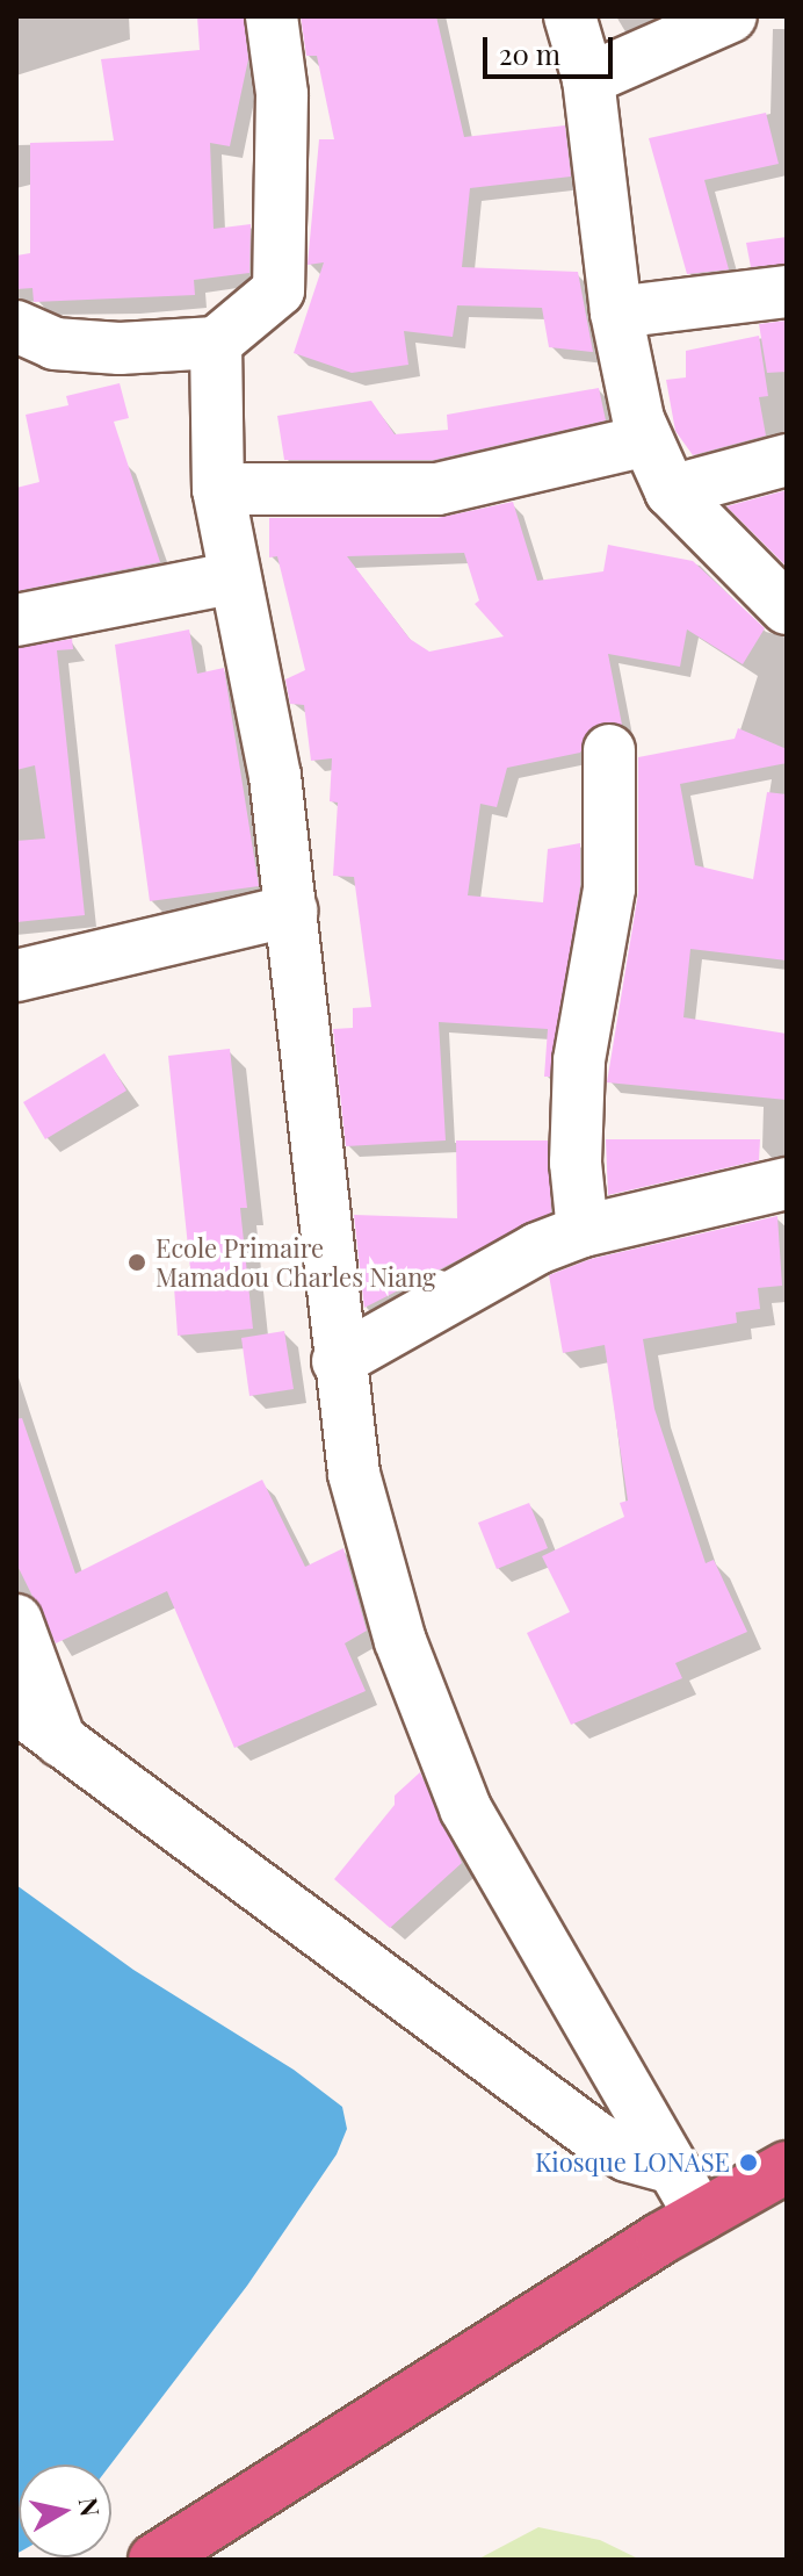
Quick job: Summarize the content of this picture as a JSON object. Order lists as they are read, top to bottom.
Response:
{
  "places": ["Ecole Primaire Mamadou Charles Niang", "Kiosque LONASE"],
  "scale_bar": "20 m",
  "north": "right"
}
